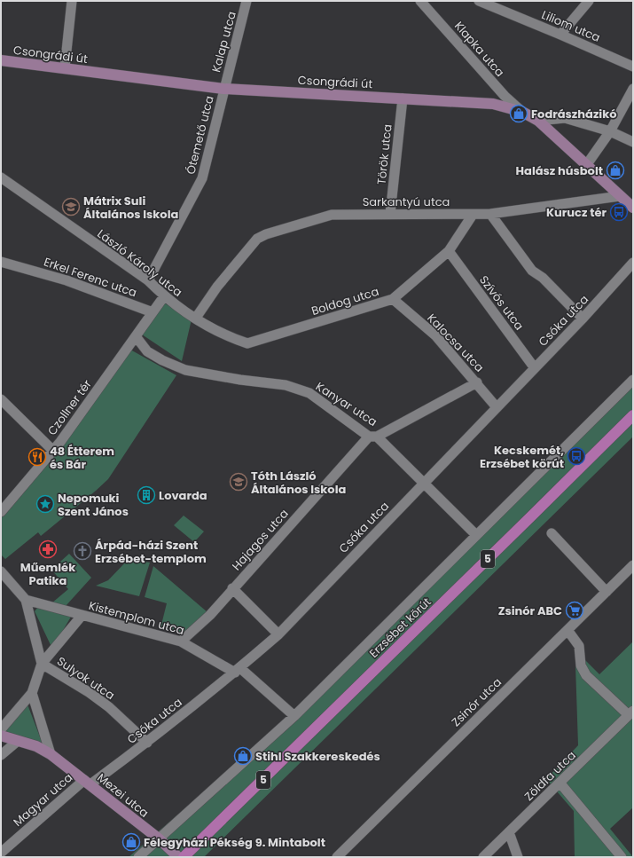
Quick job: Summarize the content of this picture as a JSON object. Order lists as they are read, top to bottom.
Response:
{
  "streets": {
    "main road": ["5", "Erzsébet körút"],
    "street": [
      "Liliom utca",
      "Kalap utca",
      "Klapka utca",
      "Csongrádi út",
      "Ótemető utca",
      "Török utca",
      "Sarkantyú utca",
      "László Károly utca",
      "Erkel Ferenc utca",
      "Boldog utca",
      "Szívós utca",
      "Csóka utca",
      "Kalocsa utca",
      "Kanyar utca",
      "Czollner tér",
      "Hajagos utca",
      "Kistemplom utca",
      "Sulyok utca",
      "Zsinór utca",
      "Zöldfa utca",
      "Mezei utca",
      "Magyar utca"
    ]
  },
  "crossings": [
    ["Kalap utca", "Csongrádi út"],
    ["Kalap utca", "Ótemető utca"],
    ["Klapka utca", "Csongrádi út"],
    ["Csongrádi út", "Ótemető utca"],
    ["Csongrádi út", "Török utca"],
    ["Csongrádi út", "Sarkantyú utca"],
    ["Ótemető utca", "László Károly utca"],
    ["Török utca", "Sarkantyú utca"],
    ["Sarkantyú utca", "László Károly utca"],
    ["Sarkantyú utca", "Boldog utca"],
    ["László Károly utca", "Boldog utca"],
    ["Erkel Ferenc utca", "Czollner tér"],
    ["Boldog utca", "Szívós utca"],
    ["Boldog utca", "Kalocsa utca"],
    ["Szívós utca", "Csóka utca"],
    ["Csóka utca", "Kalocsa utca"],
    ["Csóka utca", "Kanyar utca"],
    ["Csóka utca", "Kistemplom utca"],
    ["Csóka utca", "Sulyok utca"],
    ["Csóka utca", "Mezei utca"],
    ["Csóka utca", "Magyar utca"],
    ["Kalocsa utca", "Hajagos utca"],
    ["Kanyar utca", "Czollner tér"],
    ["Kanyar utca", "Hajagos utca"],
    ["Hajagos utca", "Kistemplom utca"],
    ["Mezei utca", "Magyar utca"]
  ],
  "places": {
    "shop": [
      "Fodrászházikó",
      "Halász húsbolt",
      "Stihl Szakkereskedés",
      "Félegyházi Pékség 9. Mintabolt"
    ],
    "school or university": ["Mátrix Suli Általános Iskola", "Tóth László Általános Iskola"],
    "bus stop": ["Kurucz tér", "Kecskemét, Erzsébet körút"],
    "restaurant": ["48 Étterem és Bár"],
    "building": ["Lovarda"],
    "place": ["Nepomuki Szent János"],
    "pharmacy": ["Műemlék Patika"],
    "church": ["Árpád-házi Szent Erzsébet-templom"],
    "supermarket": ["Zsinór ABC"]
  }
}
